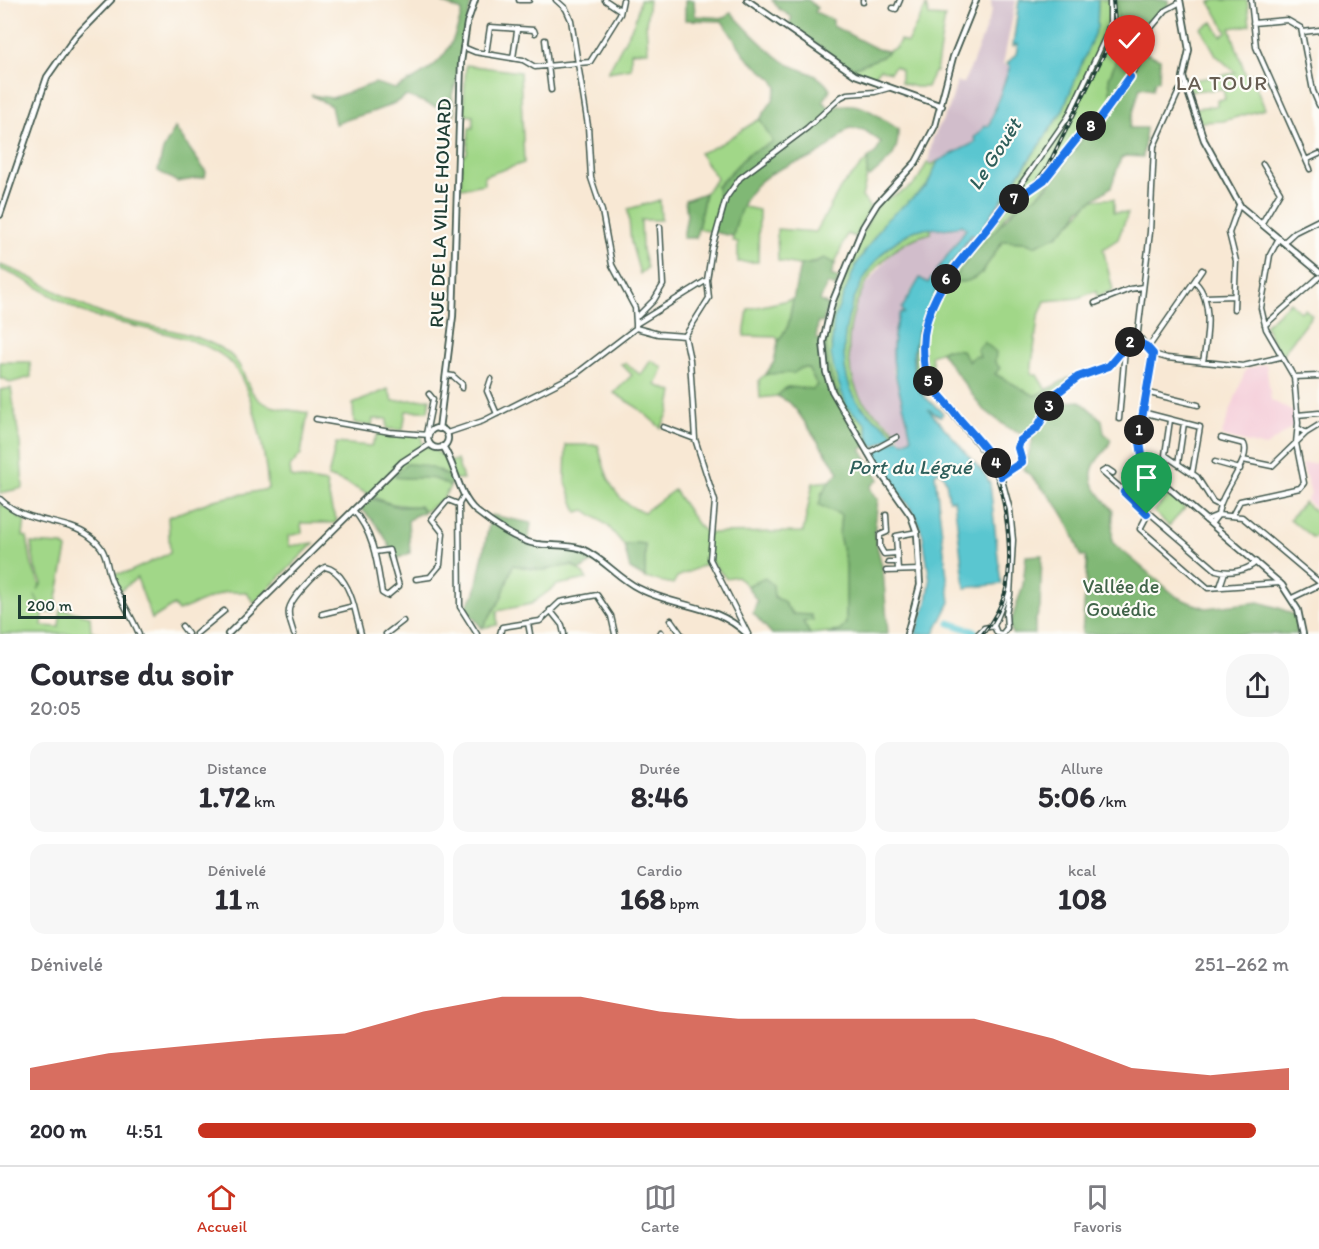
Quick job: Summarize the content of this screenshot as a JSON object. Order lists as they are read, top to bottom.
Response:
{
  "streets": {
    "street": ["RUE DE LA VILLE HOUARD"]
  },
  "districts": ["LA TOUR"],
  "water": ["Le Gouët", "Port du Légué"],
  "parks": ["Vallée de Gouédic"],
  "scale_bar": "200 m",
  "page": {
    "pins": [
      "8",
      "7",
      "6",
      "2",
      "5",
      "3",
      "1",
      "4"
    ],
    "scale": "200 m",
    "heading": ["Course du soir", "20:05"],
    "stats": [
      ["Distance", "1.72 km"],
      ["Durée", "8:46"],
      ["Allure", "5:06 /km"],
      ["Dénivelé", "11 m"],
      ["Cardio", "168 bpm"],
      ["kcal", "108"]
    ],
    "chart": ["Dénivelé", "251–262 m"],
    "list": [
      {
        "name": "200 m",
        "note": "4:51"
      }
    ],
    "tabs": ["Accueil", "Carte", "Favoris"]
  }
}
